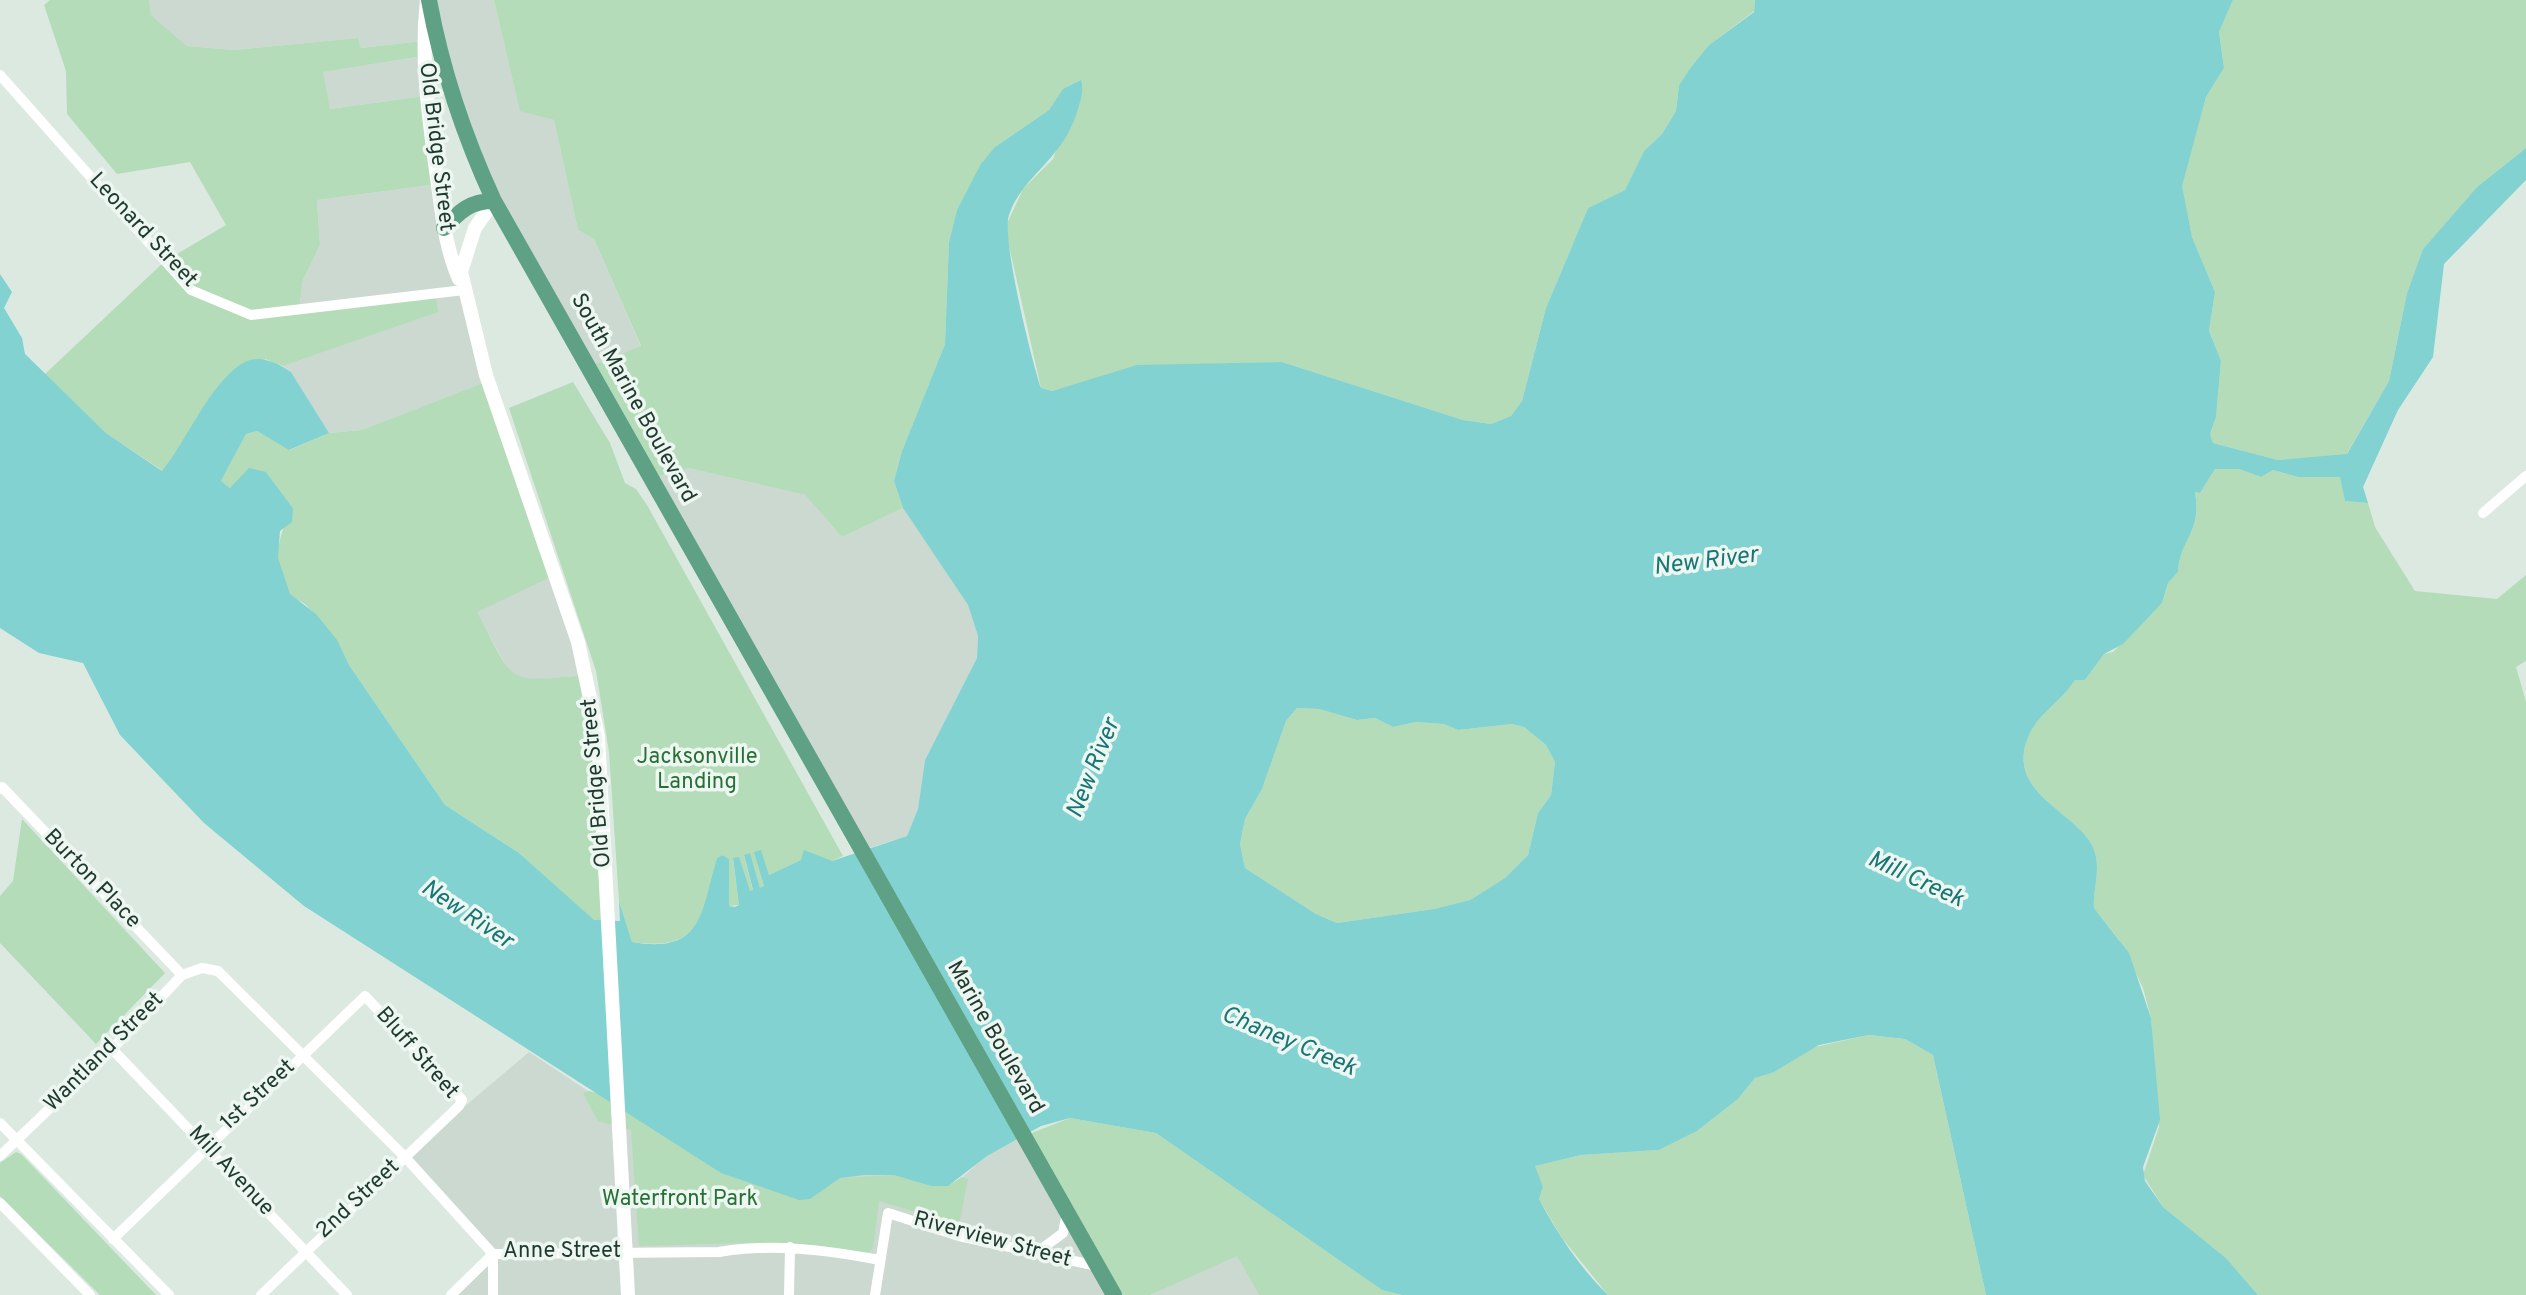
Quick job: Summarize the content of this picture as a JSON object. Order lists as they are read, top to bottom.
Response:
{
  "streets": {
    "main road": ["Old Bridge Street", "South Marine Boulevard", "Marine Boulevard"],
    "street": [
      "Leonard Street",
      "Burton Place",
      "Wantland Street",
      "Bluff Street",
      "1st Street",
      "Mill Avenue",
      "2nd Street",
      "Riverview Street",
      "Anne Street"
    ]
  },
  "crossings": [
    ["Old Bridge Street", "Leonard Street"],
    ["Old Bridge Street", "South Marine Boulevard"],
    ["Old Bridge Street", "Anne Street"],
    ["South Marine Boulevard", "Marine Boulevard"],
    ["Burton Place", "Wantland Street"],
    ["Marine Boulevard", "Riverview Street"],
    ["Wantland Street", "Mill Avenue"],
    ["Wantland Street", "Anne Street"],
    ["Bluff Street", "1st Street"],
    ["Bluff Street", "2nd Street"],
    ["Bluff Street", "Anne Street"],
    ["1st Street", "Mill Avenue"],
    ["1st Street", "Anne Street"],
    ["Mill Avenue", "2nd Street"],
    ["2nd Street", "Anne Street"],
    ["Riverview Street", "Anne Street"]
  ],
  "water": ["New River", "Mill Creek", "Chaney Creek"],
  "parks": ["Jacksonville Landing", "Waterfront Park"]
}
